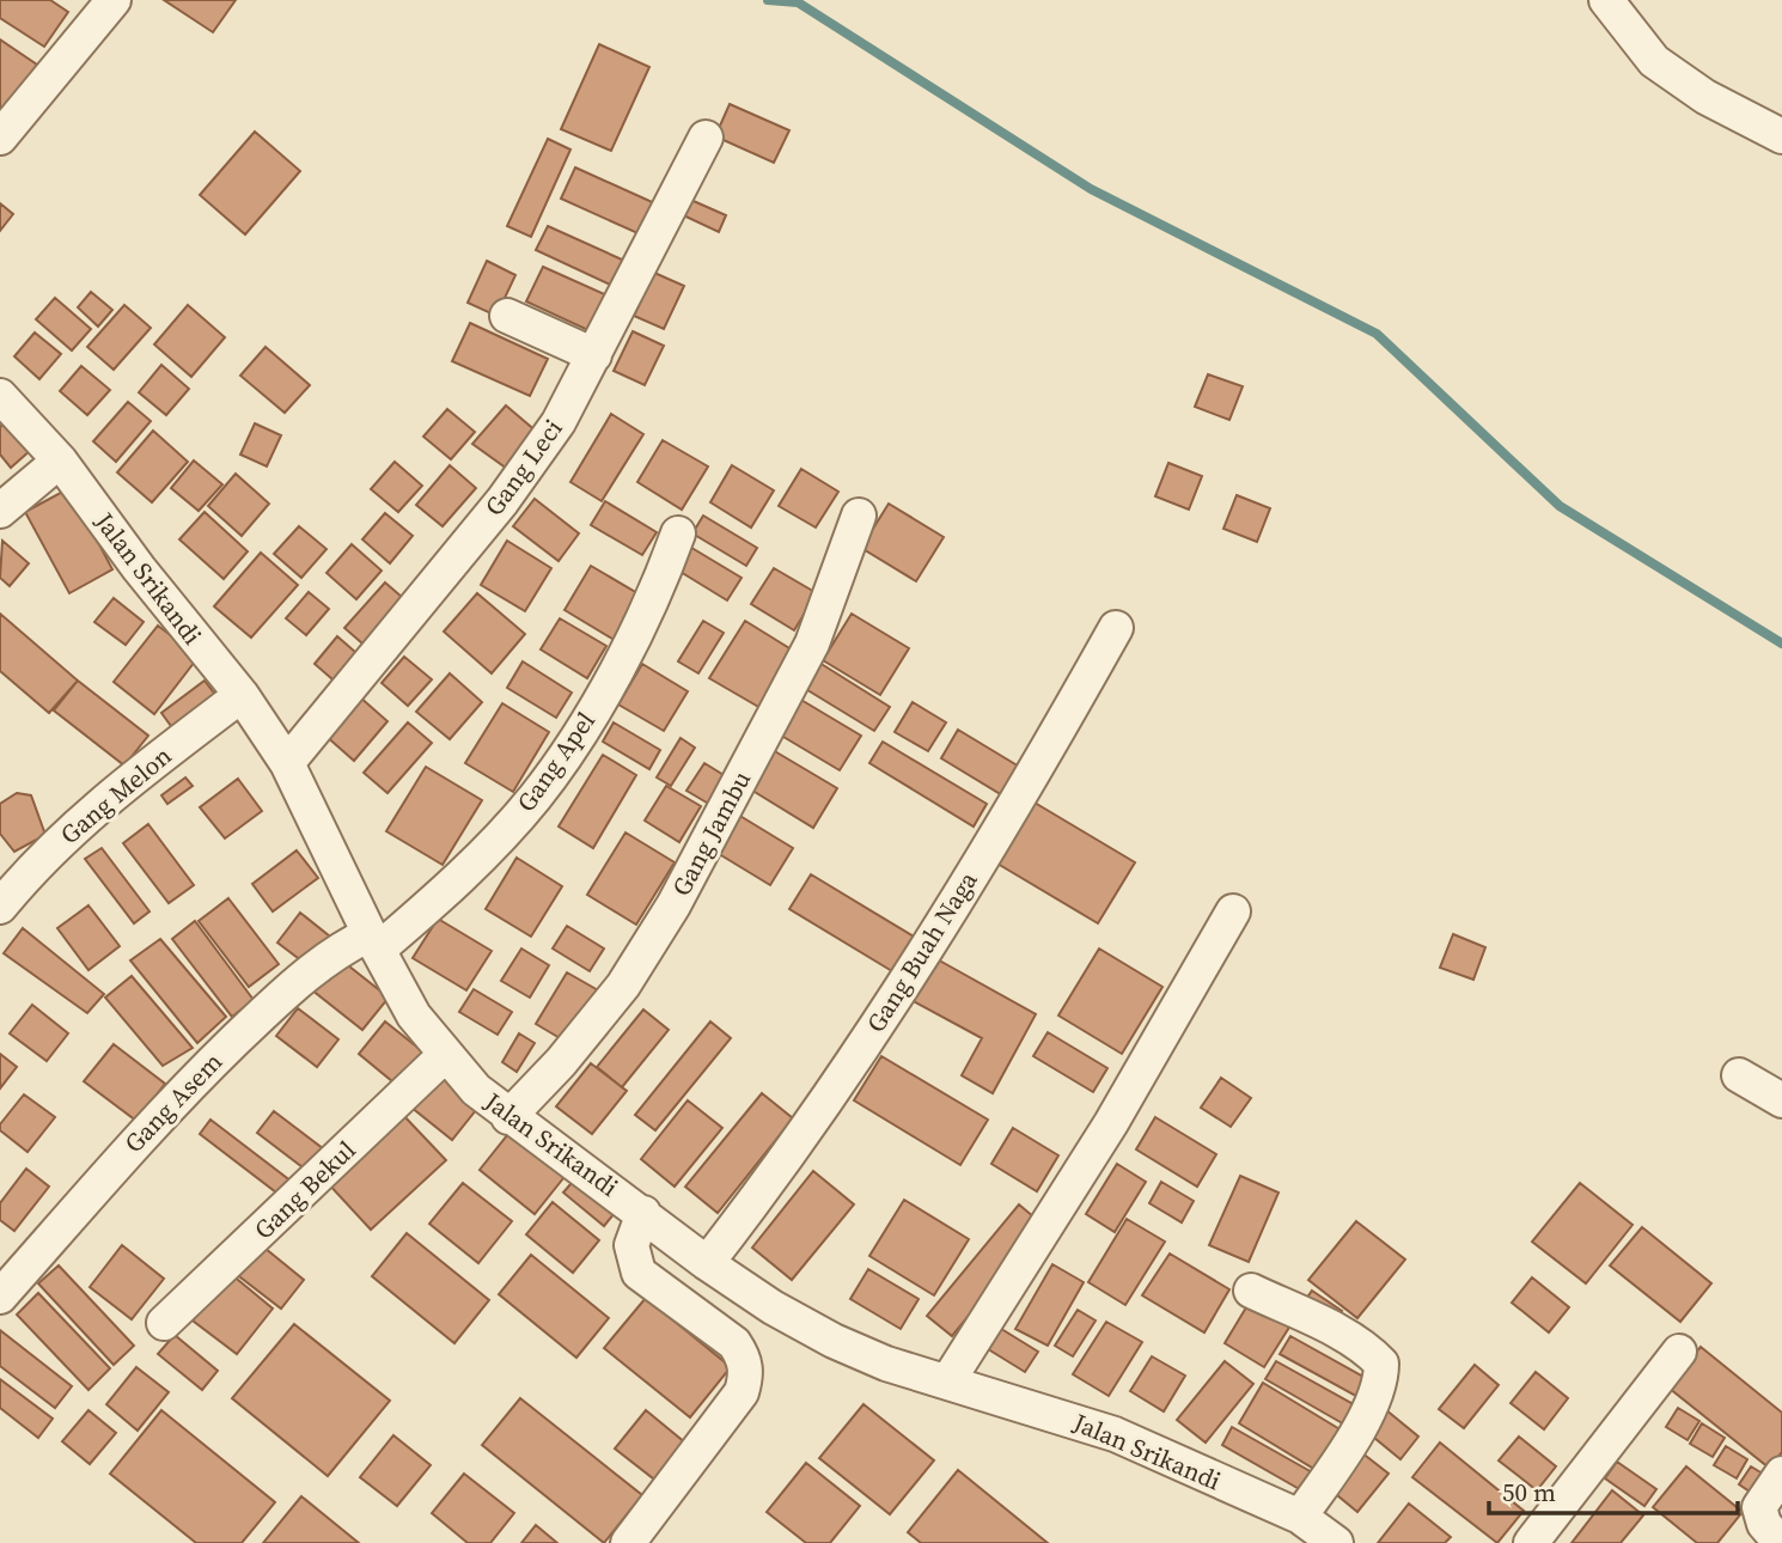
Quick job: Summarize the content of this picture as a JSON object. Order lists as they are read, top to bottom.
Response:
{
  "streets": {
    "street": [
      "Gang Leci",
      "Jalan Srikandi",
      "Gang Apel",
      "Gang Melon",
      "Gang Jambu",
      "Gang Buah Naga",
      "Gang Asem",
      "Gang Bekul"
    ]
  },
  "crossings": [
    ["Gang Leci", "Jalan Srikandi"],
    ["Jalan Srikandi", "Gang Apel"],
    ["Jalan Srikandi", "Gang Melon"],
    ["Jalan Srikandi", "Gang Jambu"],
    ["Jalan Srikandi", "Gang Buah Naga"],
    ["Jalan Srikandi", "Gang Asem"],
    ["Jalan Srikandi", "Gang Bekul"],
    ["Gang Apel", "Gang Asem"]
  ],
  "scale_bar": "50 m"
}
